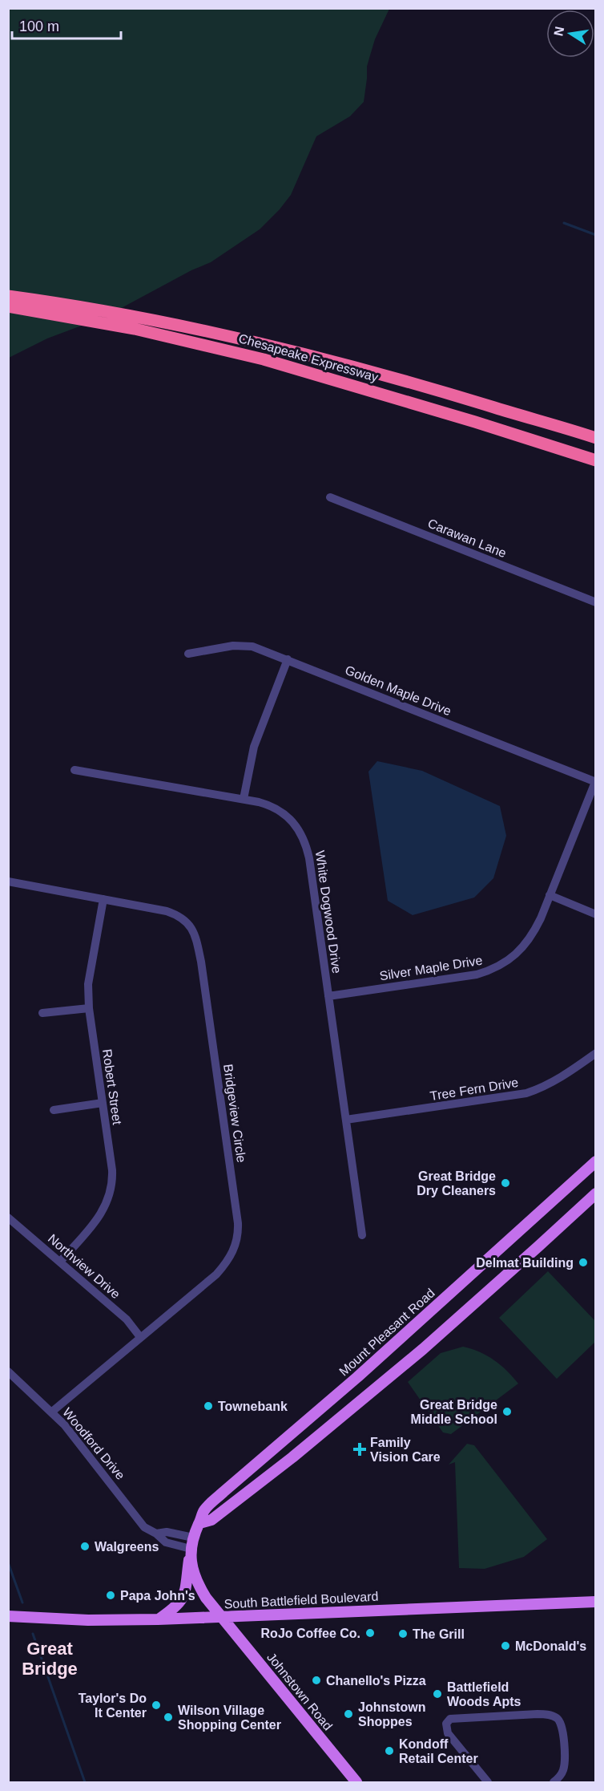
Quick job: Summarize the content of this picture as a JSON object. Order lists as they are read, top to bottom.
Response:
{
  "streets": {
    "highway": ["Chesapeake Expressway"],
    "main road": ["Mount Pleasant Road", "South Battlefield Boulevard", "Johnstown Road"],
    "street": [
      "Carawan Lane",
      "Golden Maple Drive",
      "White Dogwood Drive",
      "Silver Maple Drive",
      "Robert Street",
      "Tree Fern Drive",
      "Bridgeview Circle",
      "Northview Drive",
      "Woodford Drive"
    ]
  },
  "crossings": [
    ["Golden Maple Drive", "Silver Maple Drive"],
    ["White Dogwood Drive", "Silver Maple Drive"],
    ["White Dogwood Drive", "Tree Fern Drive"],
    ["Robert Street", "Bridgeview Circle"],
    ["Robert Street", "Northview Drive"],
    ["Bridgeview Circle", "Northview Drive"],
    ["Bridgeview Circle", "Woodford Drive"],
    ["Mount Pleasant Road", "Woodford Drive"],
    ["Mount Pleasant Road", "South Battlefield Boulevard"],
    ["South Battlefield Boulevard", "Johnstown Road"]
  ],
  "districts": ["Great Bridge"],
  "places": {
    "other": [
      "Great Bridge Dry Cleaners",
      "Delmat Building",
      "Townebank",
      "Great Bridge Middle School",
      "Walgreens",
      "Papa John's",
      "RoJo Coffee Co.",
      "The Grill",
      "McDonald's",
      "Chanello's Pizza",
      "Battlefield Woods Apts",
      "Taylor's Do It Center",
      "Johnstown Shoppes",
      "Wilson Village Shopping Center",
      "Kondoff Retail Center"
    ],
    "health": ["Family Vision Care"]
  },
  "scale_bar": "100 m",
  "north": "left"
}
